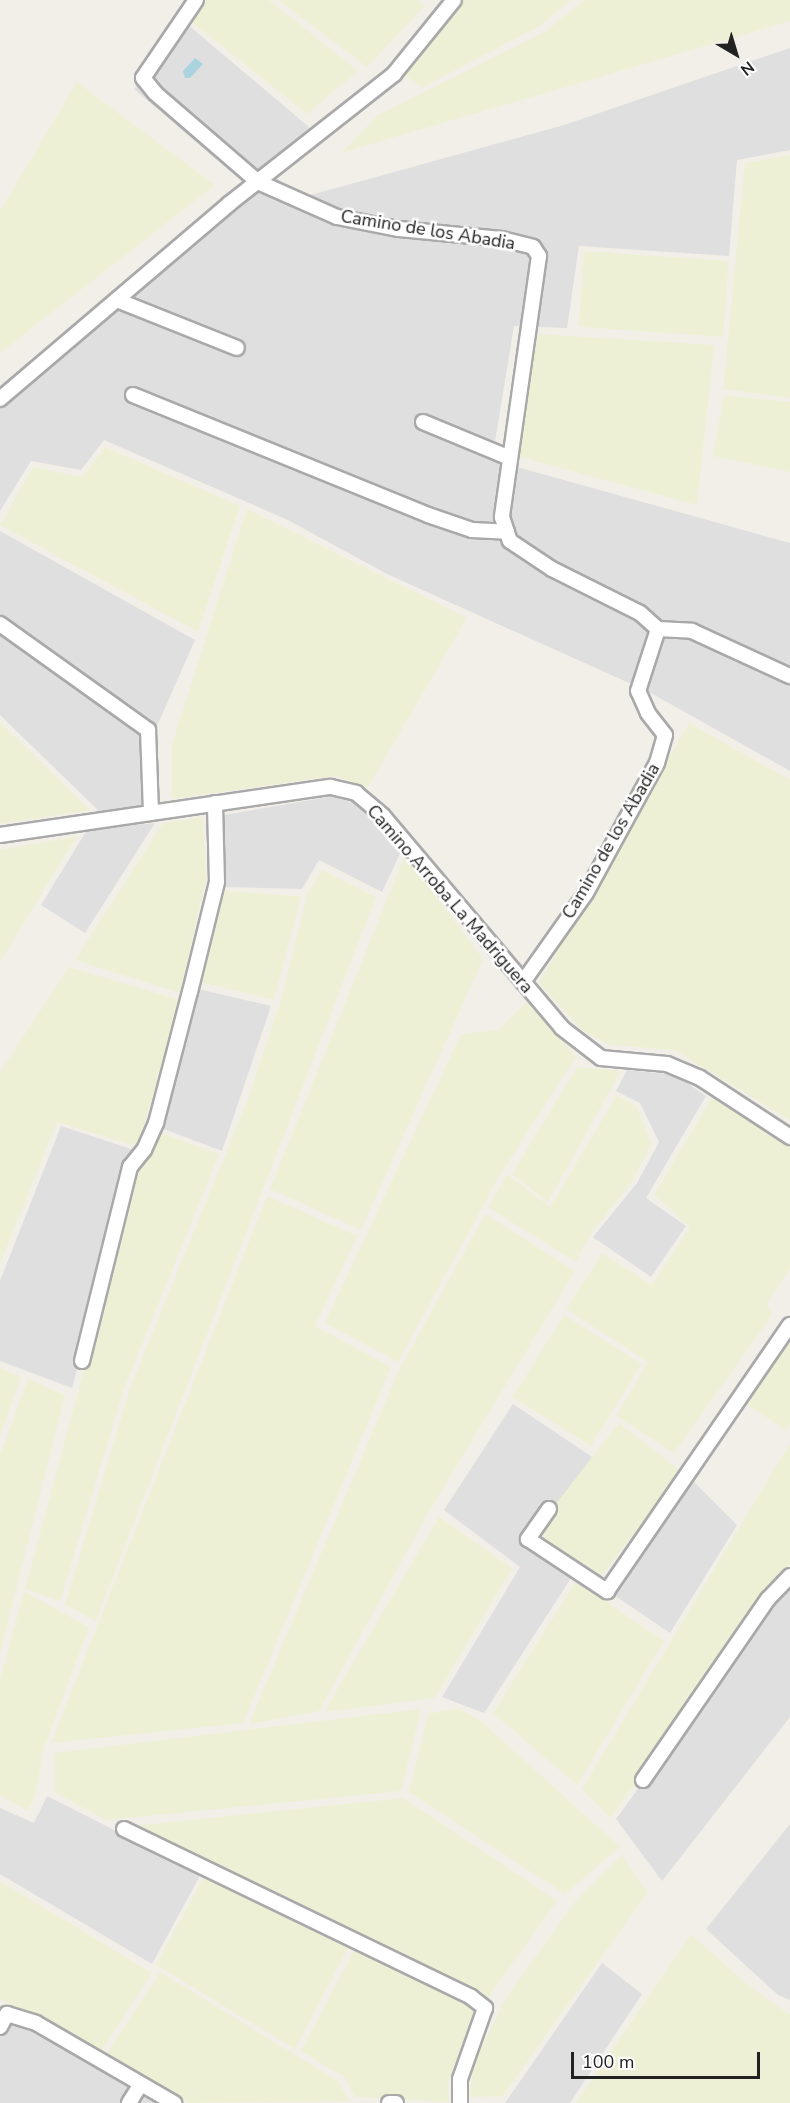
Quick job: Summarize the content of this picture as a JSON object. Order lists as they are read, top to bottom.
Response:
{
  "streets": {
    "street": ["Camino de los Abadia", "Camino Arroba La Madriguera"]
  },
  "crossings": [
    ["Camino de los Abadia", "Camino Arroba La Madriguera"]
  ],
  "scale_bar": "100 m",
  "north": "bottom right"
}
